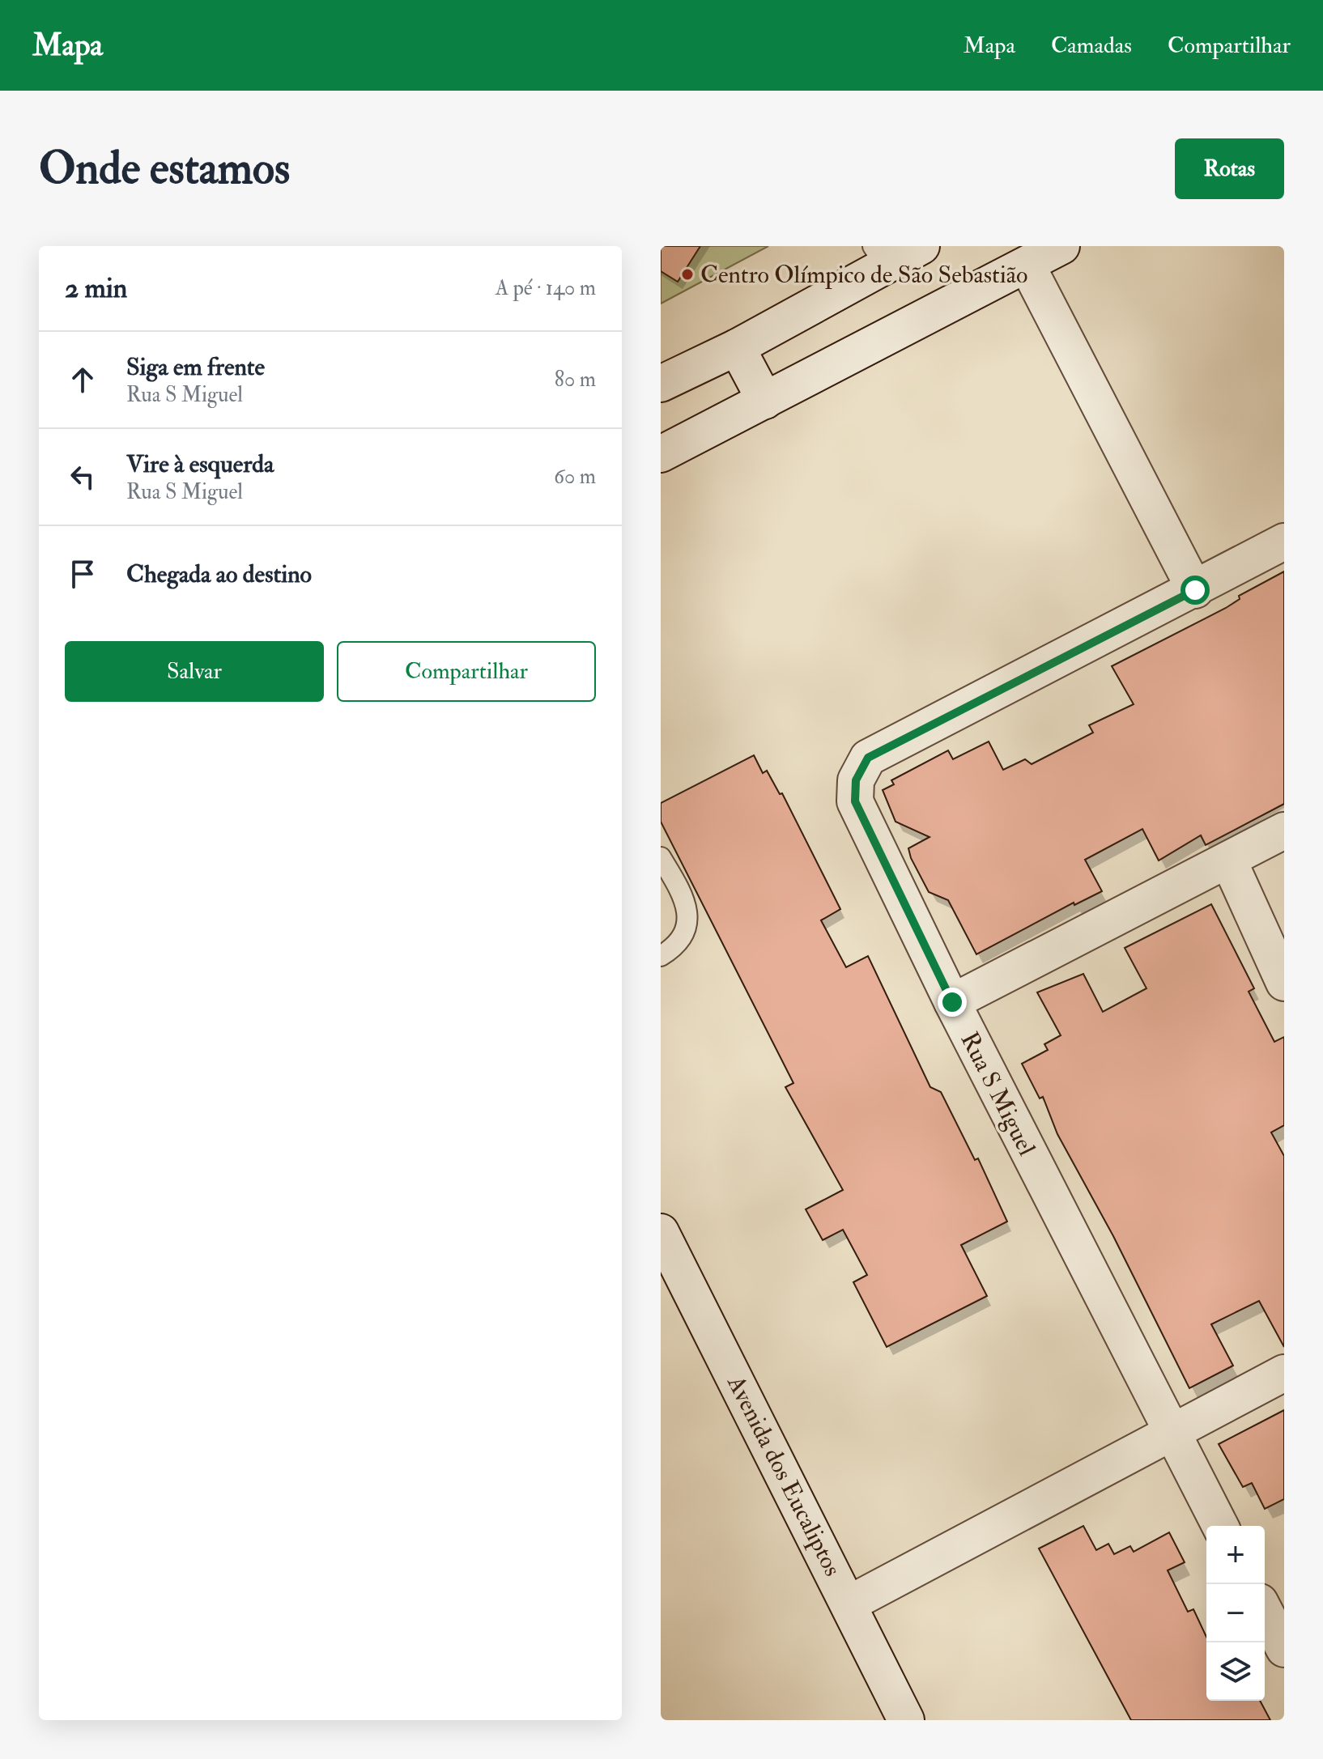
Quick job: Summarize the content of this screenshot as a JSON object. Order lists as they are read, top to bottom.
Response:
{
  "streets": {
    "street": ["Rua S Miguel", "Avenida dos Eucaliptos"]
  },
  "places": ["Centro Olímpico de São Sebastião"],
  "page": {
    "header": "Mapa",
    "nav": ["Mapa", "Camadas", "Compartilhar"],
    "buttons": [
      "Rotas",
      ["Salvar", "Compartilhar"]
    ],
    "title": "Onde estamos",
    "heading": ["2 min", "A pé · 140 m"],
    "list": [
      ["Siga em frente", "Rua S Miguel", "80 m"],
      ["Vire à esquerda", "Rua S Miguel", "60 m"],
      "Chegada ao destino"
    ],
    "map_buttons": ["+", "−"]
  }
}
